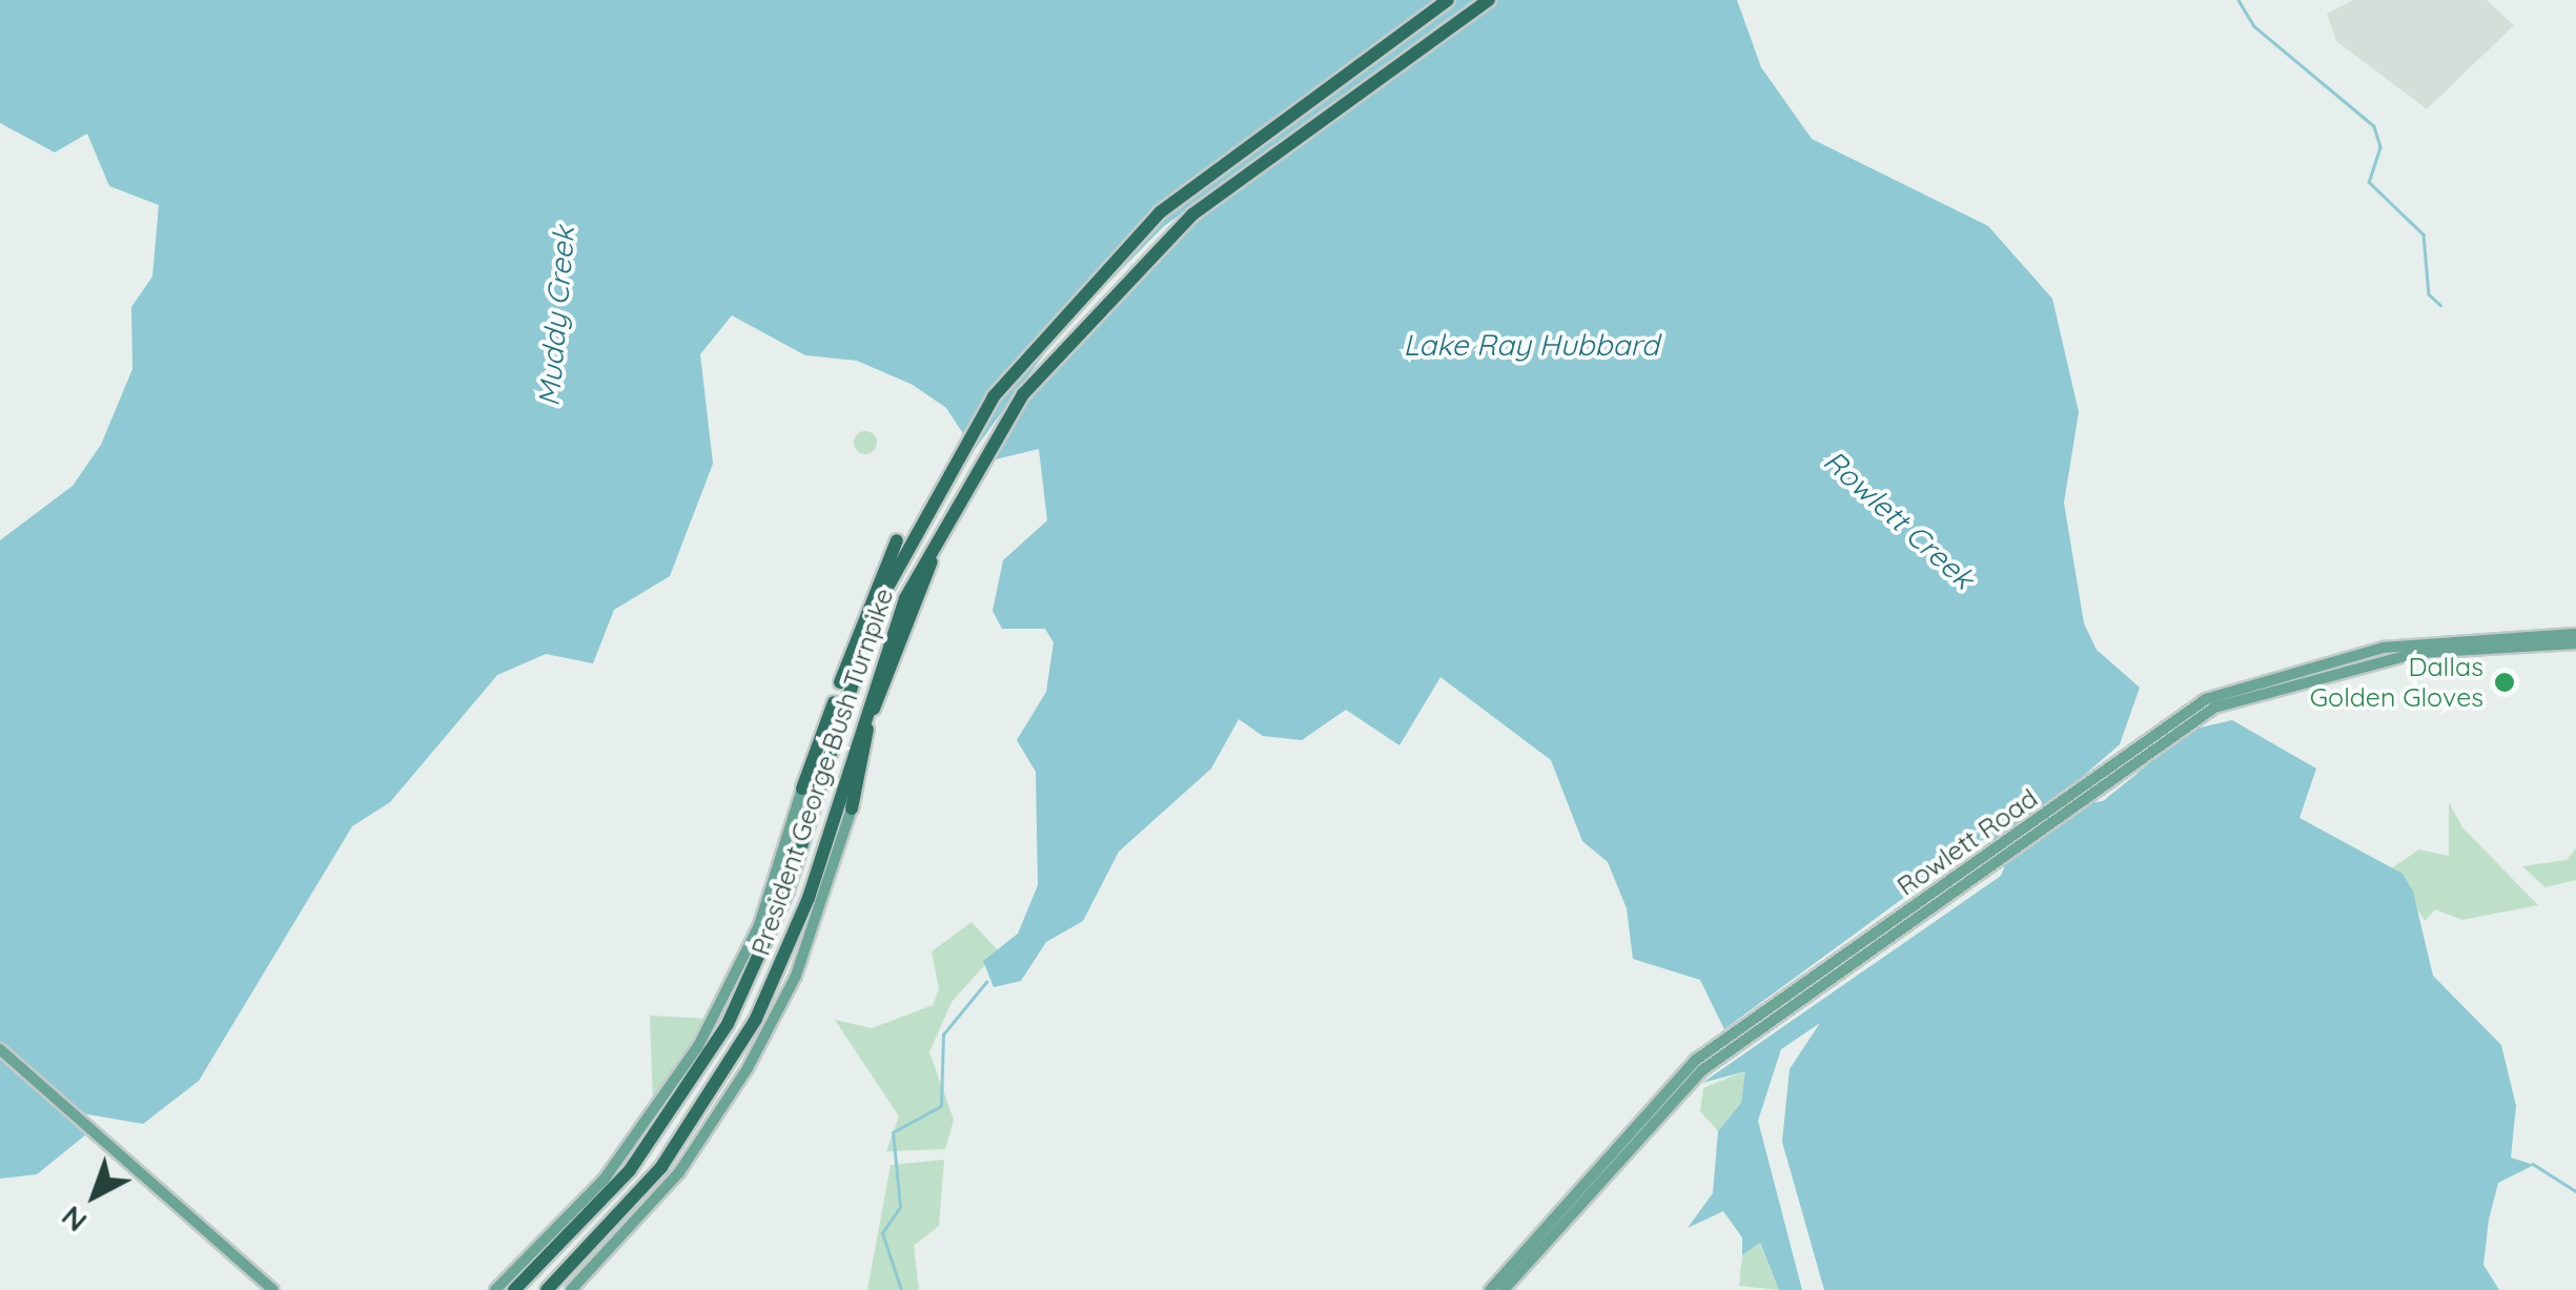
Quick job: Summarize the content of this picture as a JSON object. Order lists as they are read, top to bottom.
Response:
{
  "streets": {
    "highway": ["President George Bush Turnpike"],
    "main road": ["Rowlett Road"]
  },
  "water": ["Muddy Creek", "Lake Ray Hubbard", "Rowlett Creek"],
  "places": ["Dallas Golden Gloves"],
  "north": "bottom left"
}
